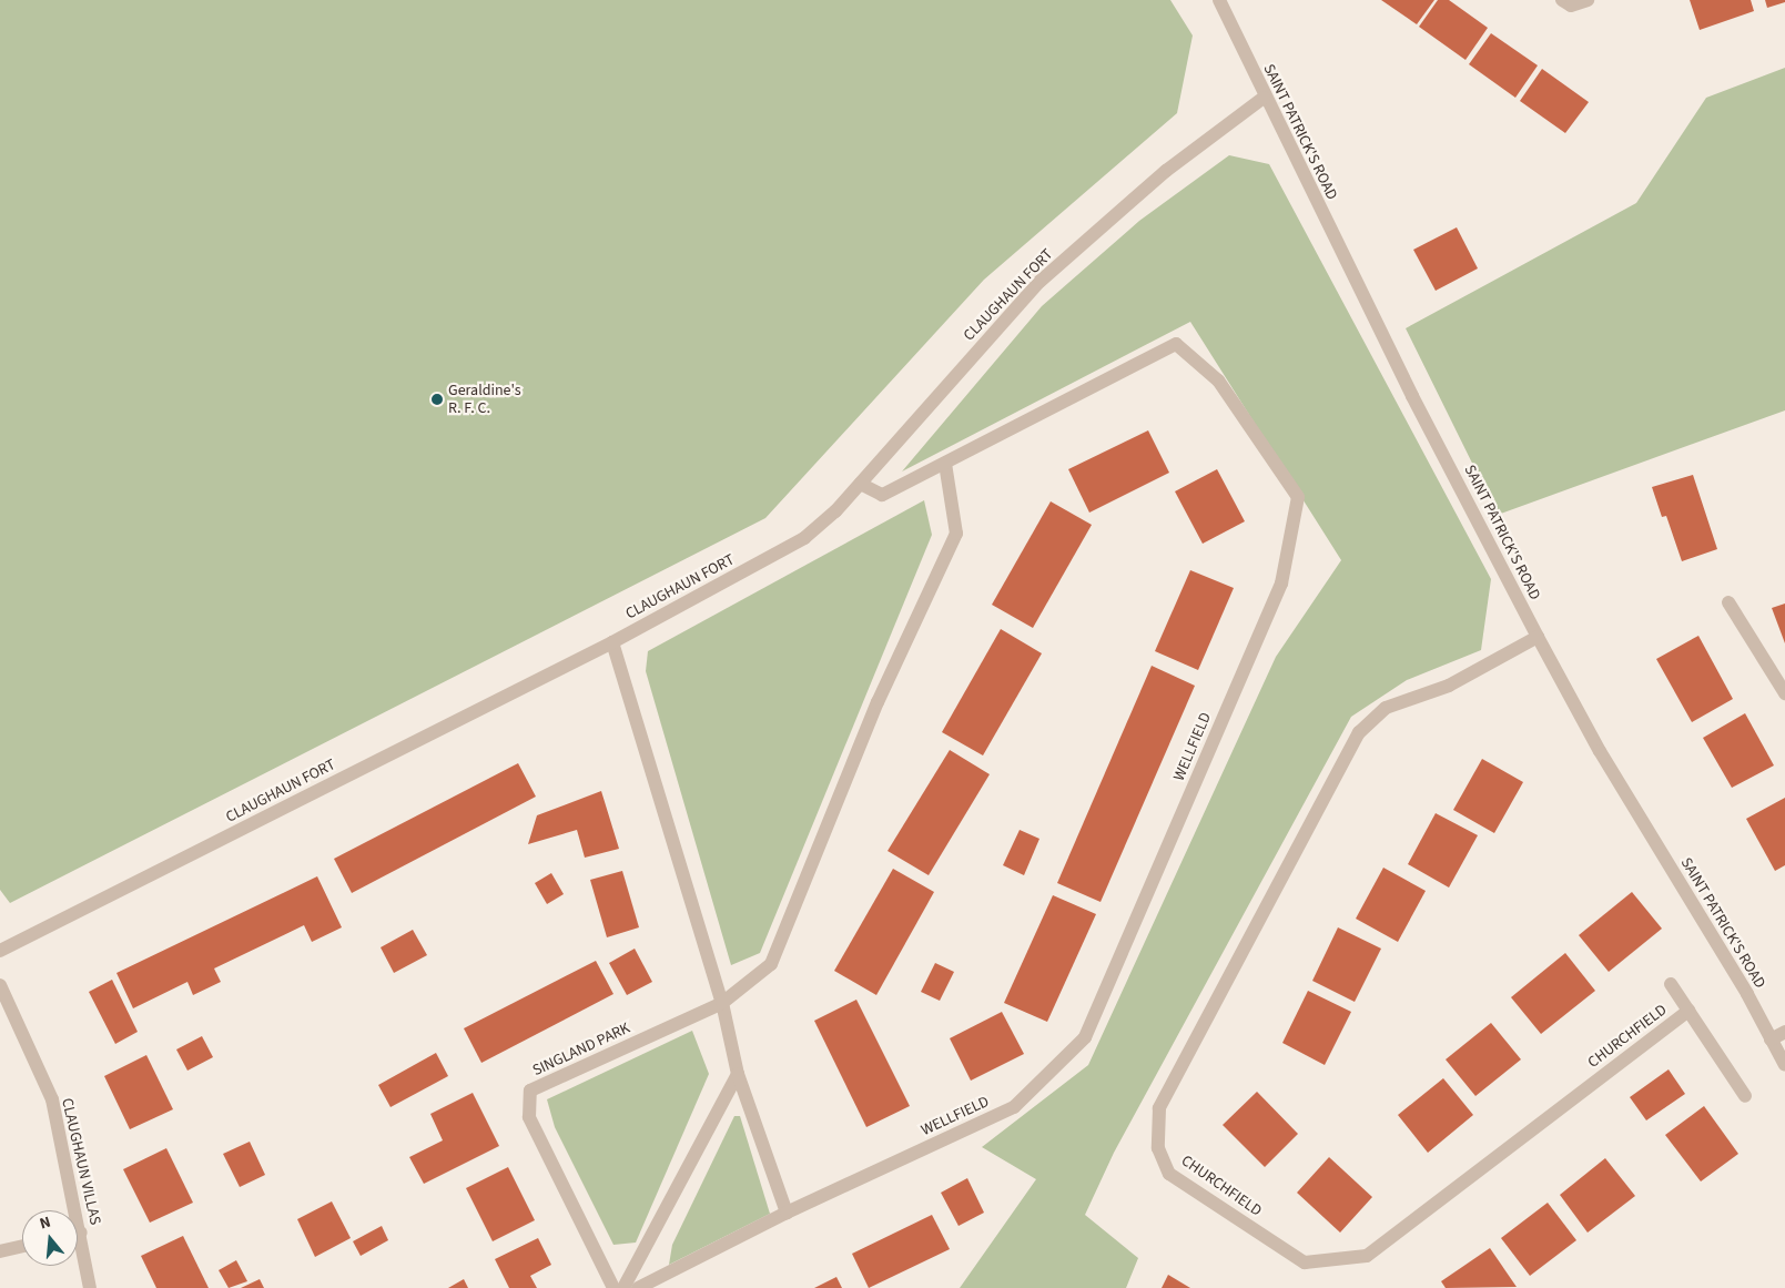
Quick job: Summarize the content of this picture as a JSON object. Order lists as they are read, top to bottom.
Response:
{
  "streets": {
    "street": [
      "SAINT PATRICK'S ROAD",
      "CLAUGHAUN FORT",
      "WELLFIELD",
      "CHURCHFIELD",
      "SINGLAND PARK",
      "CLAUGHAUN VILLAS"
    ]
  },
  "crossings": [
    ["SAINT PATRICK'S ROAD", "CLAUGHAUN FORT"],
    ["SAINT PATRICK'S ROAD", "CHURCHFIELD"],
    ["CLAUGHAUN FORT", "WELLFIELD"]
  ],
  "places": ["Geraldine's R. F. C."],
  "north": "top"
}
